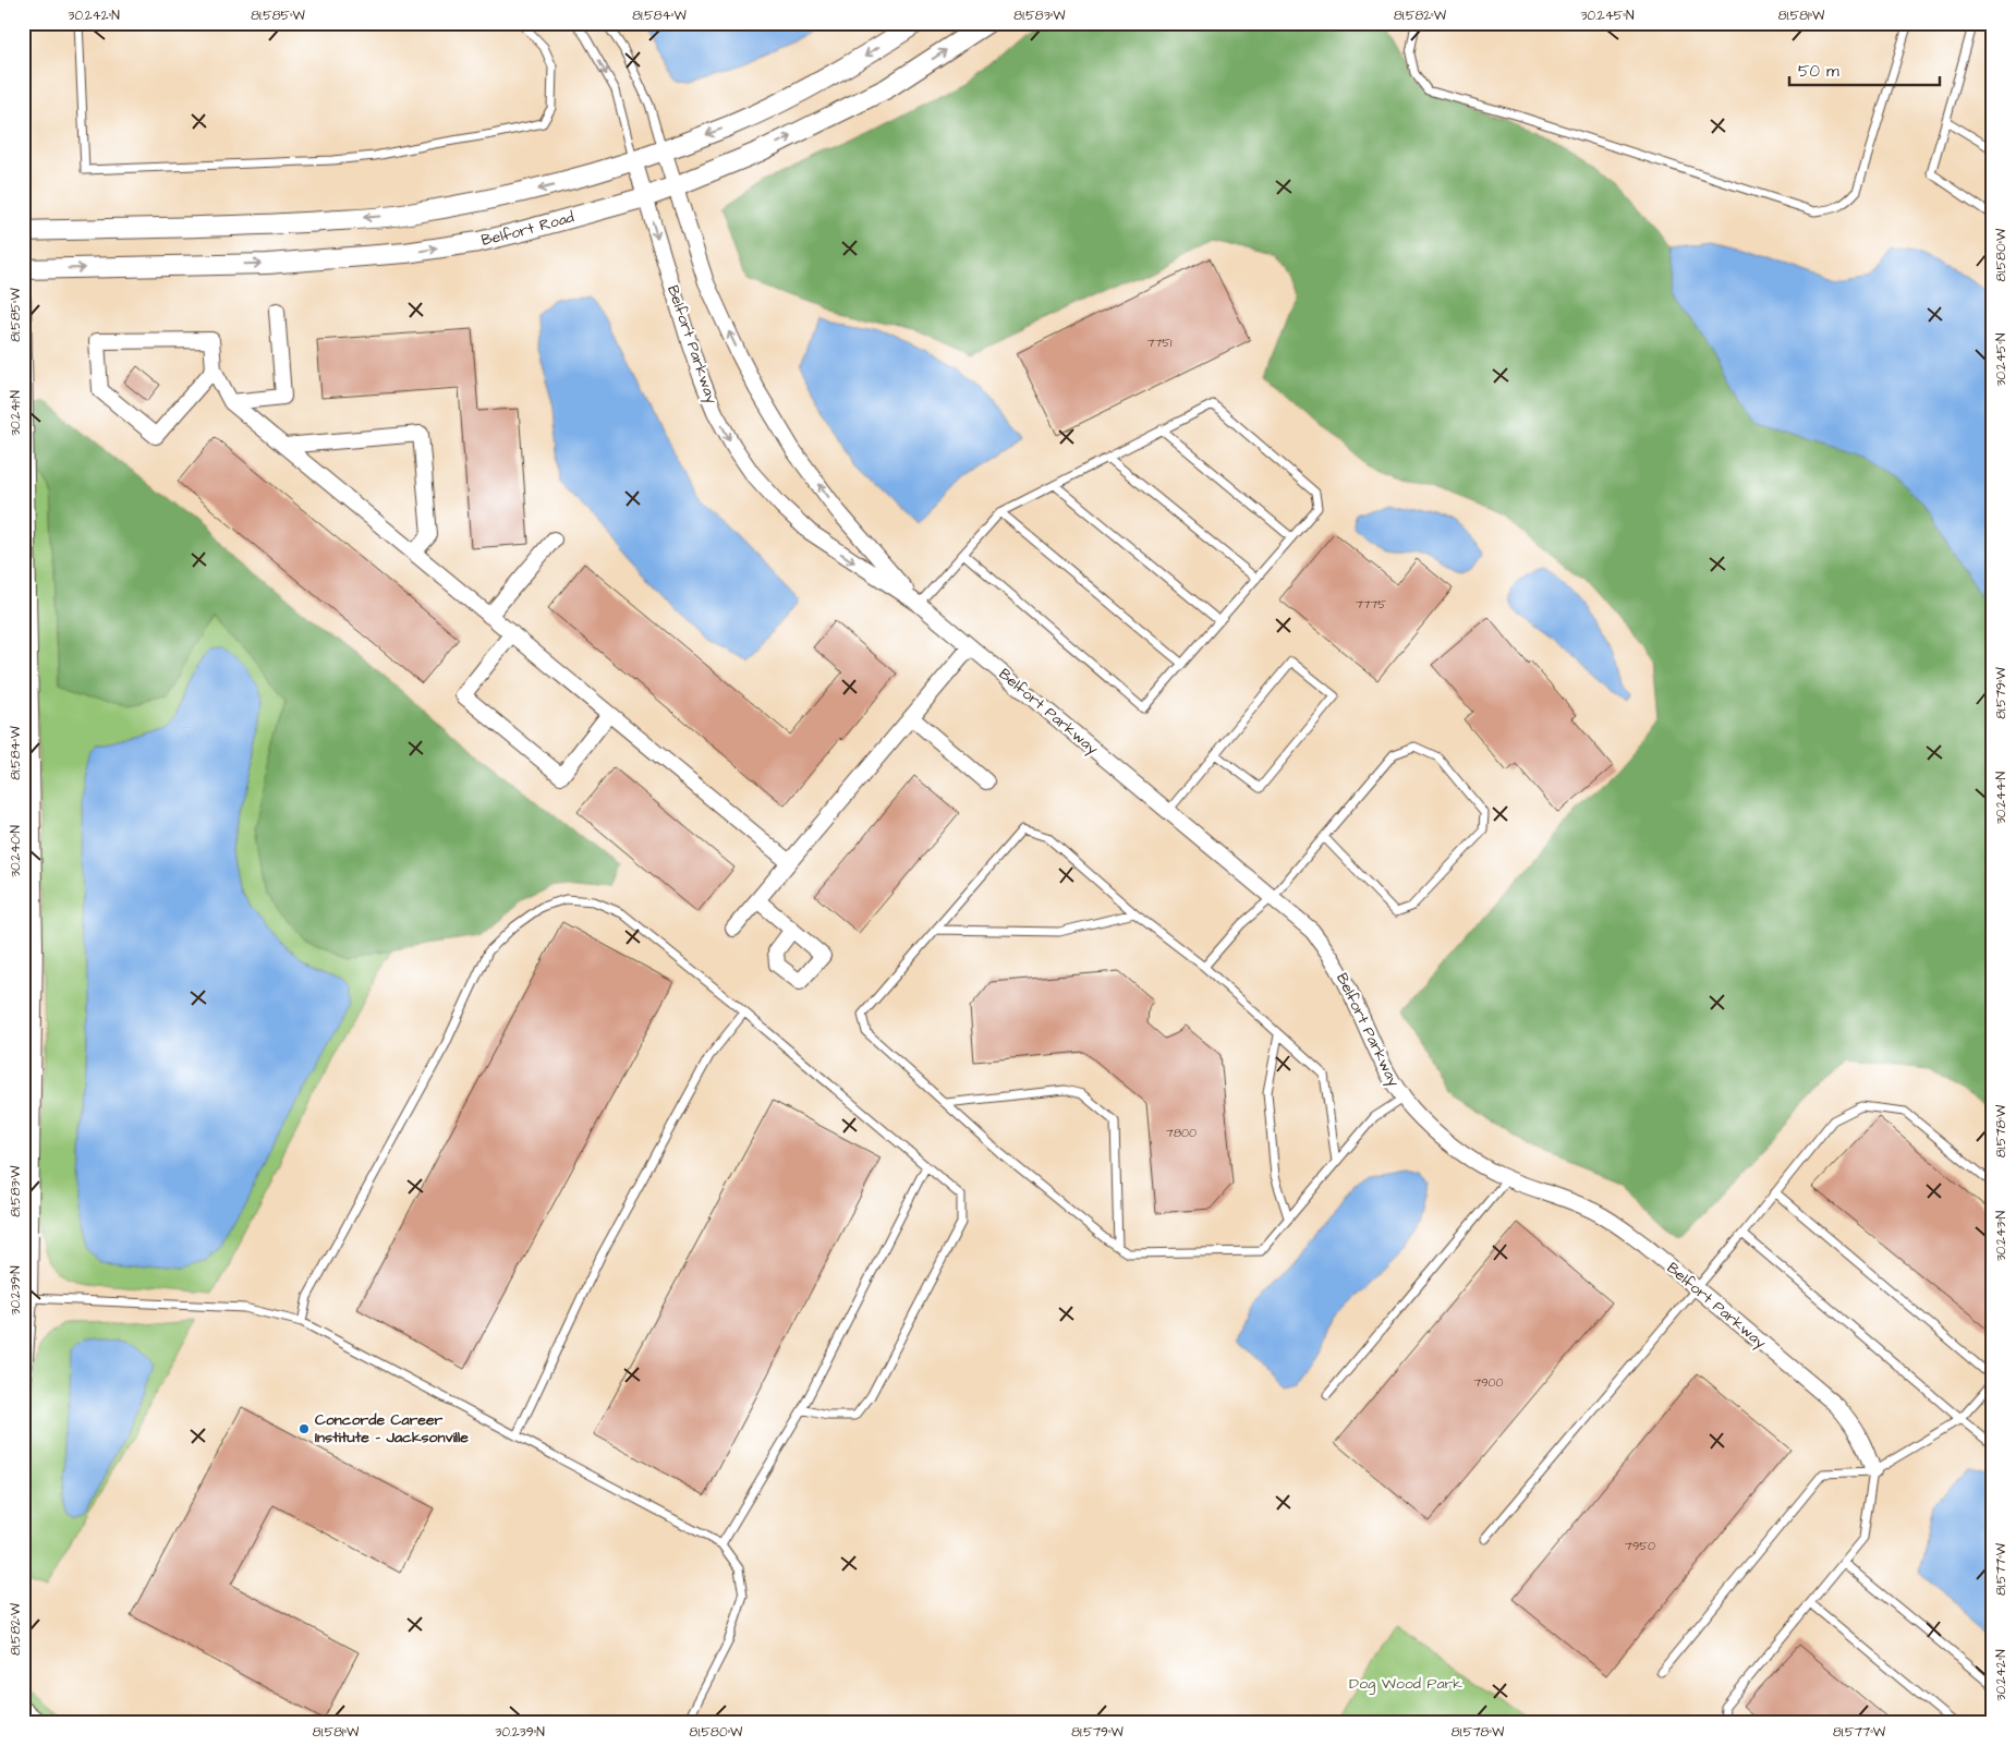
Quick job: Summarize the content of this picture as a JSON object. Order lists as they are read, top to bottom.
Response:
{
  "streets": {
    "street": ["Belfort Road", "Belfort Parkway"]
  },
  "crossings": [
    ["Belfort Road", "Belfort Parkway"]
  ],
  "parks": ["Dog Wood Park"],
  "places": ["Concorde Career Institute - Jacksonville"],
  "house_numbers": [
    "7751",
    "7775",
    "7800",
    "7900",
    "7950"
  ],
  "scale_bar": "50 m",
  "coordinates": [
    "30.242°N",
    "81.585°W",
    "81.584°W",
    "81.583°W",
    "81.582°W",
    "30.245°N",
    "81.581°W",
    "81.580°W",
    "30.241°N",
    "81.579°W",
    "30.244°N",
    "30.240°N",
    "81.578°W",
    "30.243°N",
    "30.239°N",
    "81.577°W"
  ]
}
